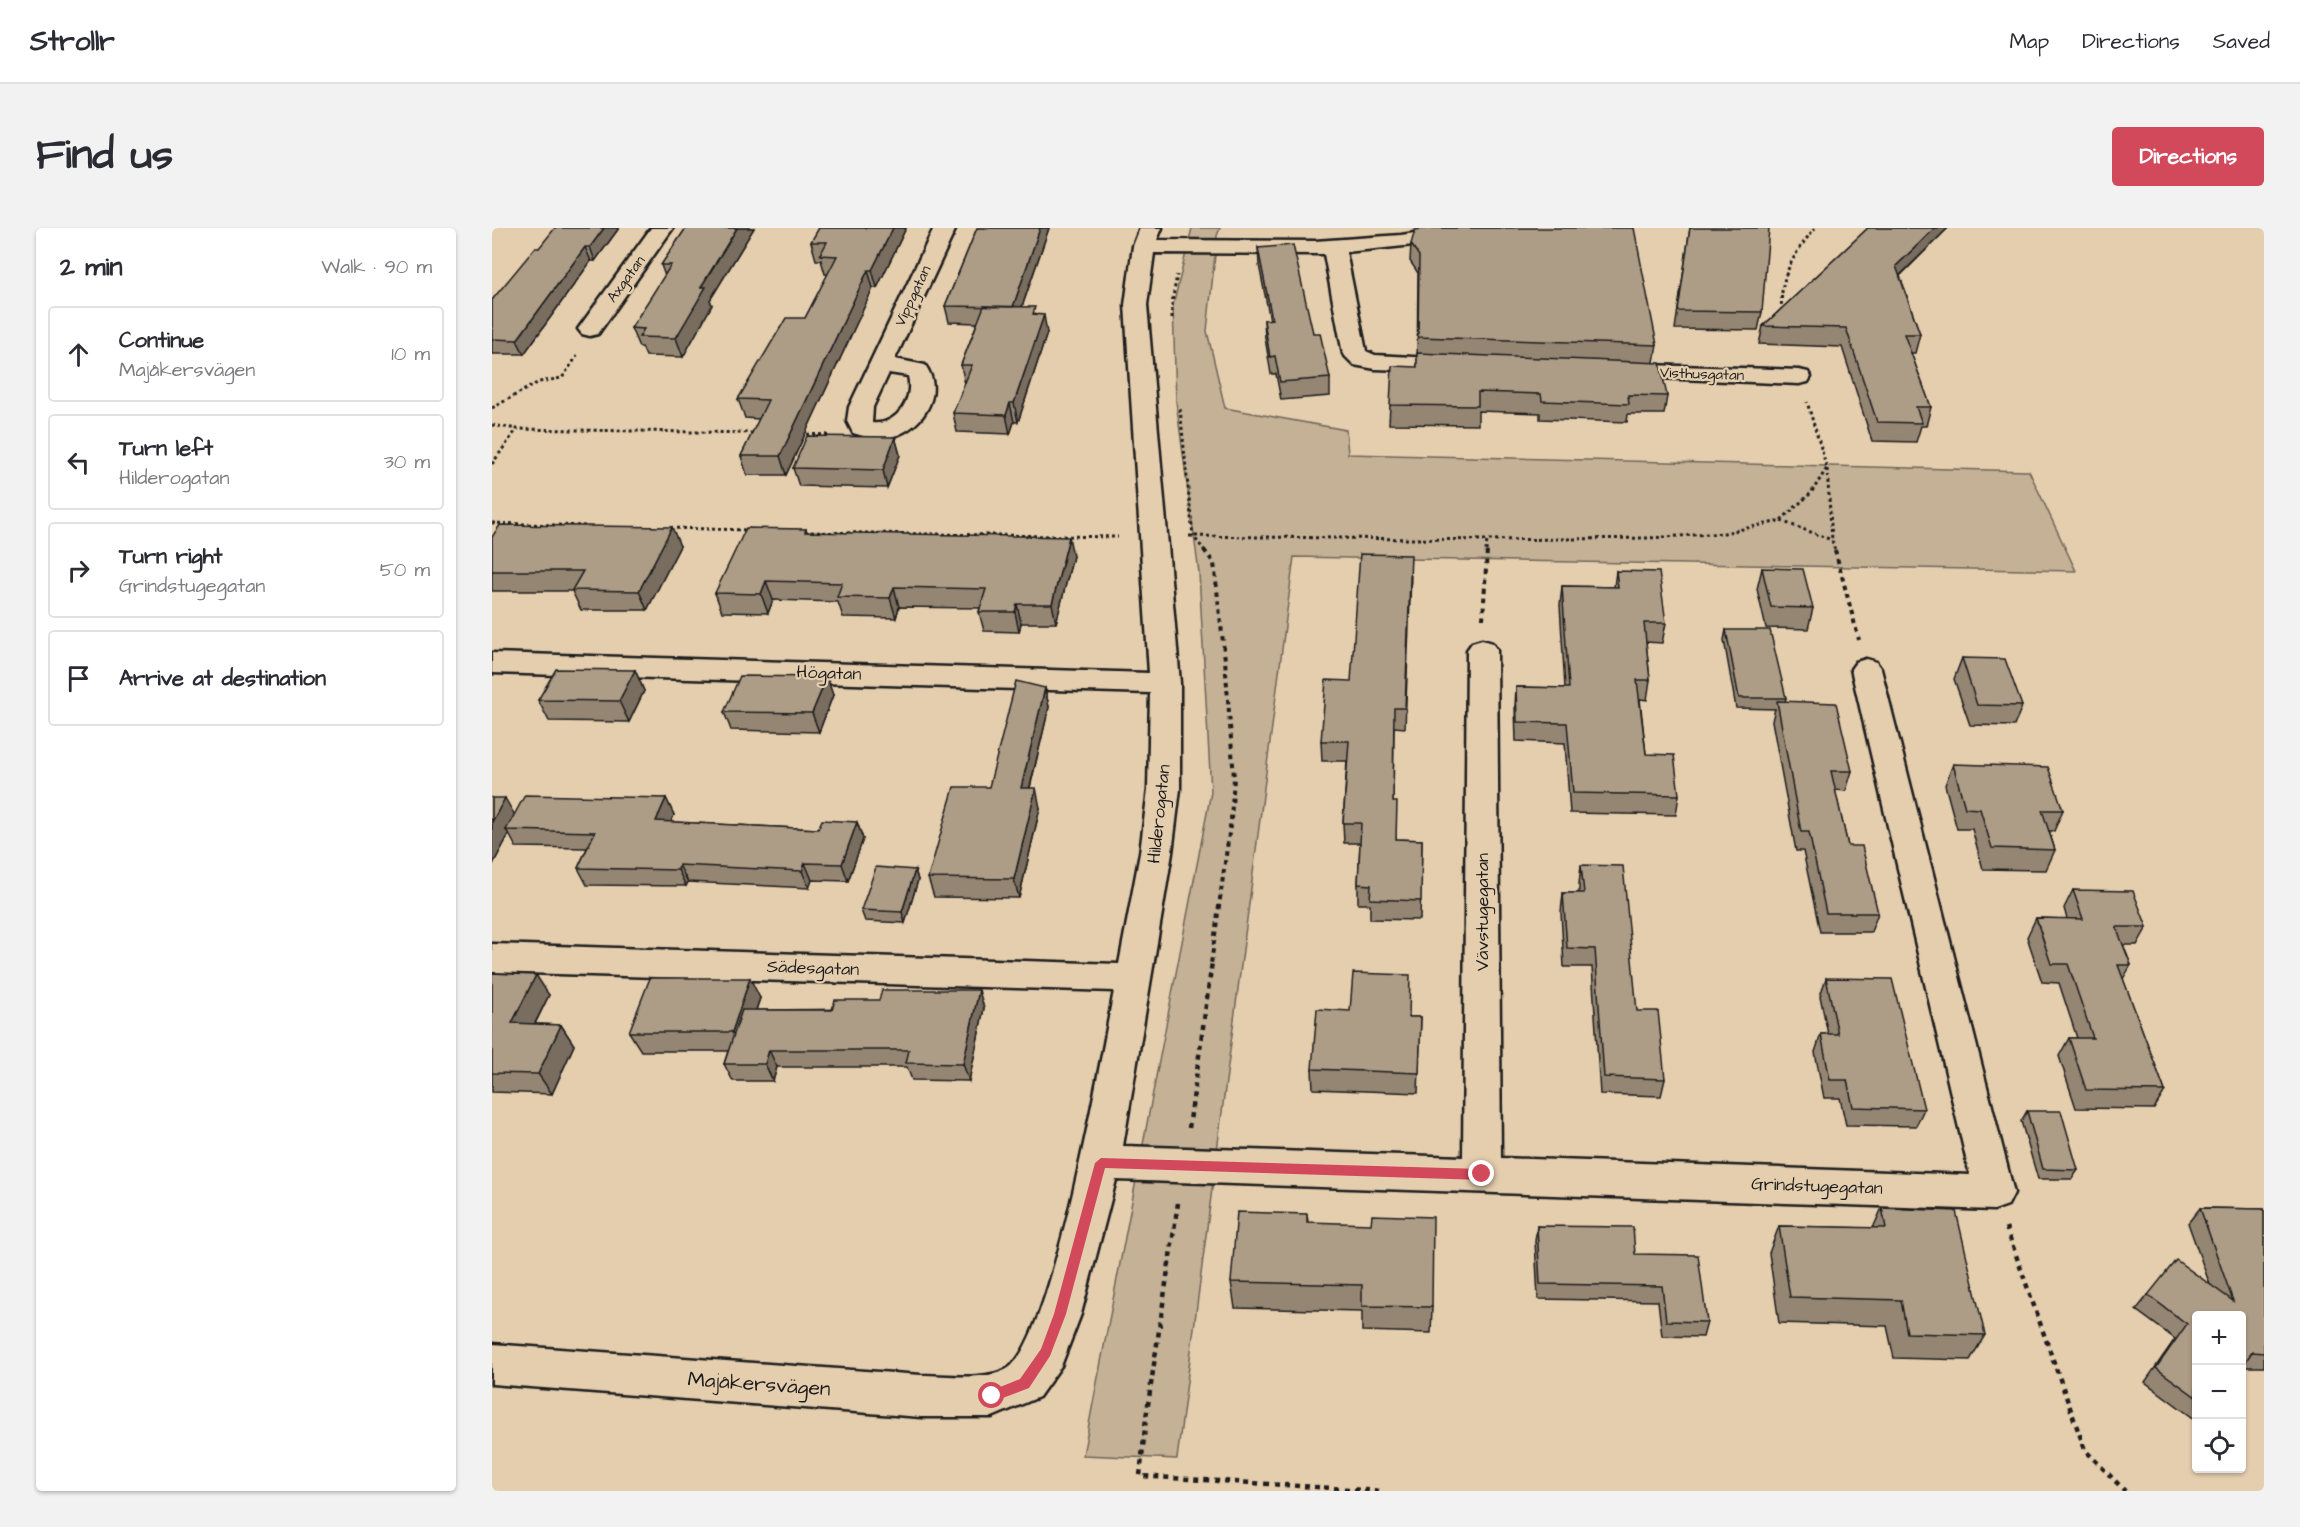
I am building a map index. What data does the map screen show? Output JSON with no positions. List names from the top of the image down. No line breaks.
{"streets":{"street":["Axgatan","Vippgatan","Visthusgatan","Högatan","Hilderogatan","Vävstugegatan","Sädesgatan","Grindstugegatan","Majåkersvägen"]},"crossings":[["Högatan","Hilderogatan"],["Hilderogatan","Sädesgatan"],["Hilderogatan","Grindstugegatan"],["Hilderogatan","Majåkersvägen"],["Vävstugegatan","Grindstugegatan"]],"page":{"header":"Strollr","nav":["Map","Directions","Saved"],"title":"Find us","buttons":"Directions","heading":["2 min","Walk · 90 m"],"list":[["Continue","Majåkersvägen","10 m"],["Turn left","Hilderogatan","30 m"],["Turn right","Grindstugegatan","50 m"],"Arrive at destination"],"map_buttons":["+","−"]}}
